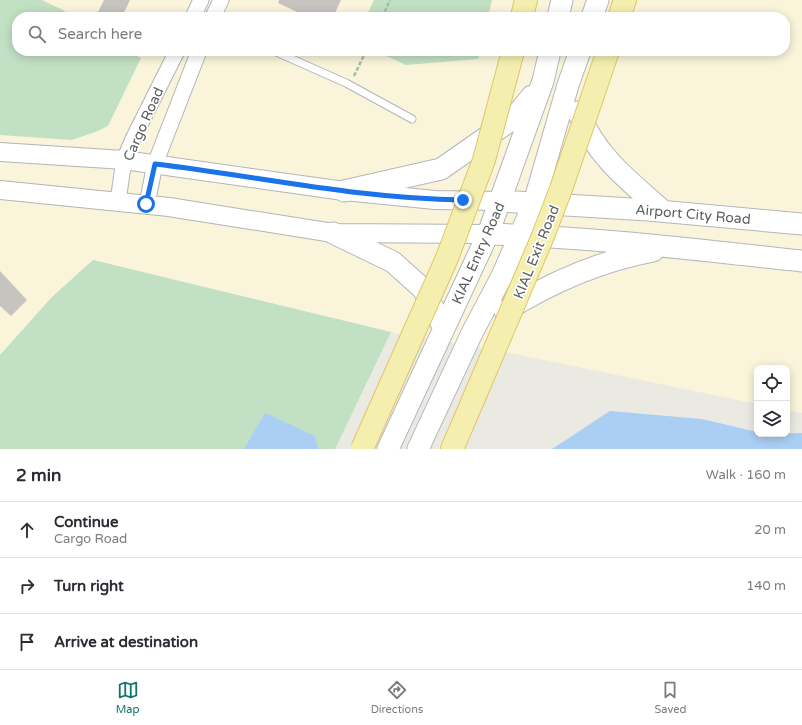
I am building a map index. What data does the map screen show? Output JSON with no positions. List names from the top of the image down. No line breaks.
{"streets":{"main road":["Airport City Road","KIAL Exit Road","KIAL Entry Road"],"street":["Cargo Road"]},"crossings":[["Airport City Road","KIAL Exit Road"],["Airport City Road","KIAL Entry Road"]],"page":{"search":"Search here","heading":["2 min","Walk · 160 m"],"list":[["Continue","Cargo Road","20 m"],["Turn right","140 m"],"Arrive at destination"],"nav":["Map","Directions","Saved"]}}
